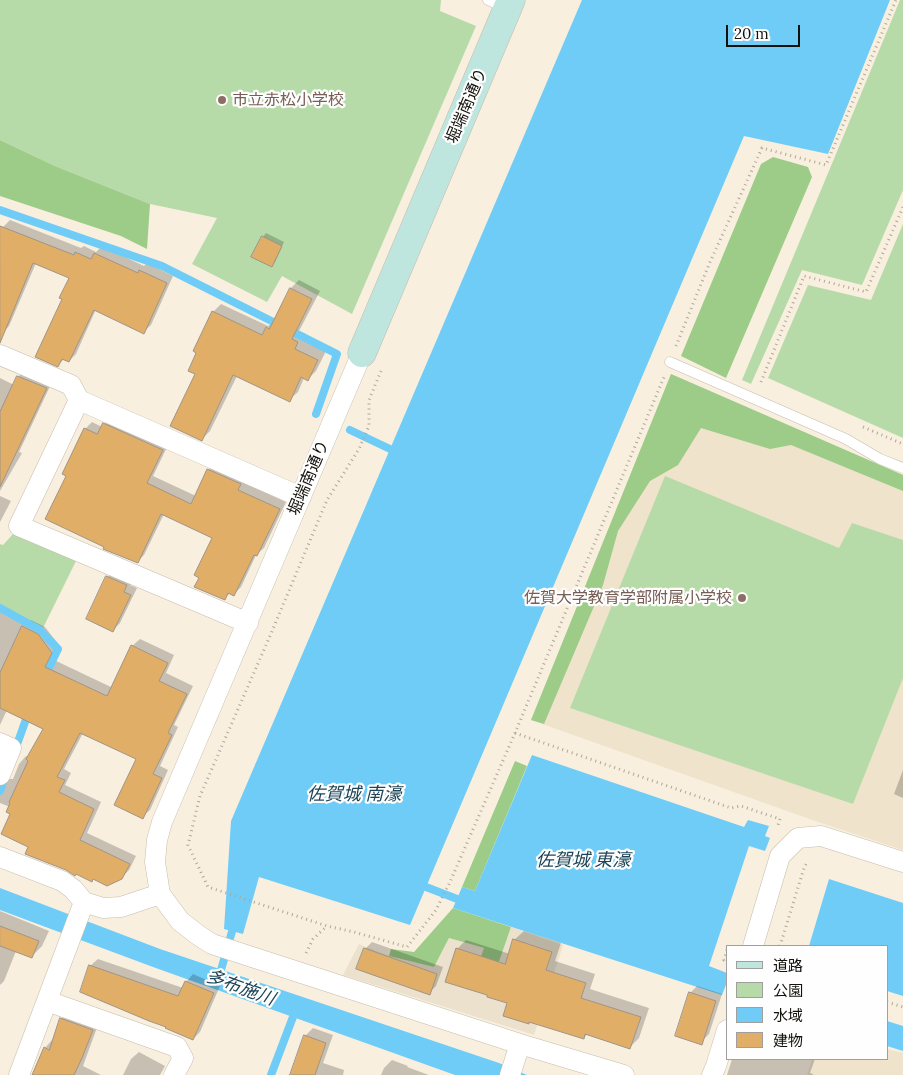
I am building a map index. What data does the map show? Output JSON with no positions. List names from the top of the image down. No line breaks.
{"streets":{"street":["堀端南通り"]},"water":["佐賀城 南濠","佐賀城 東濠","多布施川"],"places":["市立赤松小学校","佐賀大学教育学部附属小学校"],"legend":["道路","公園","水域","建物"],"scale_bar":"20 m"}
